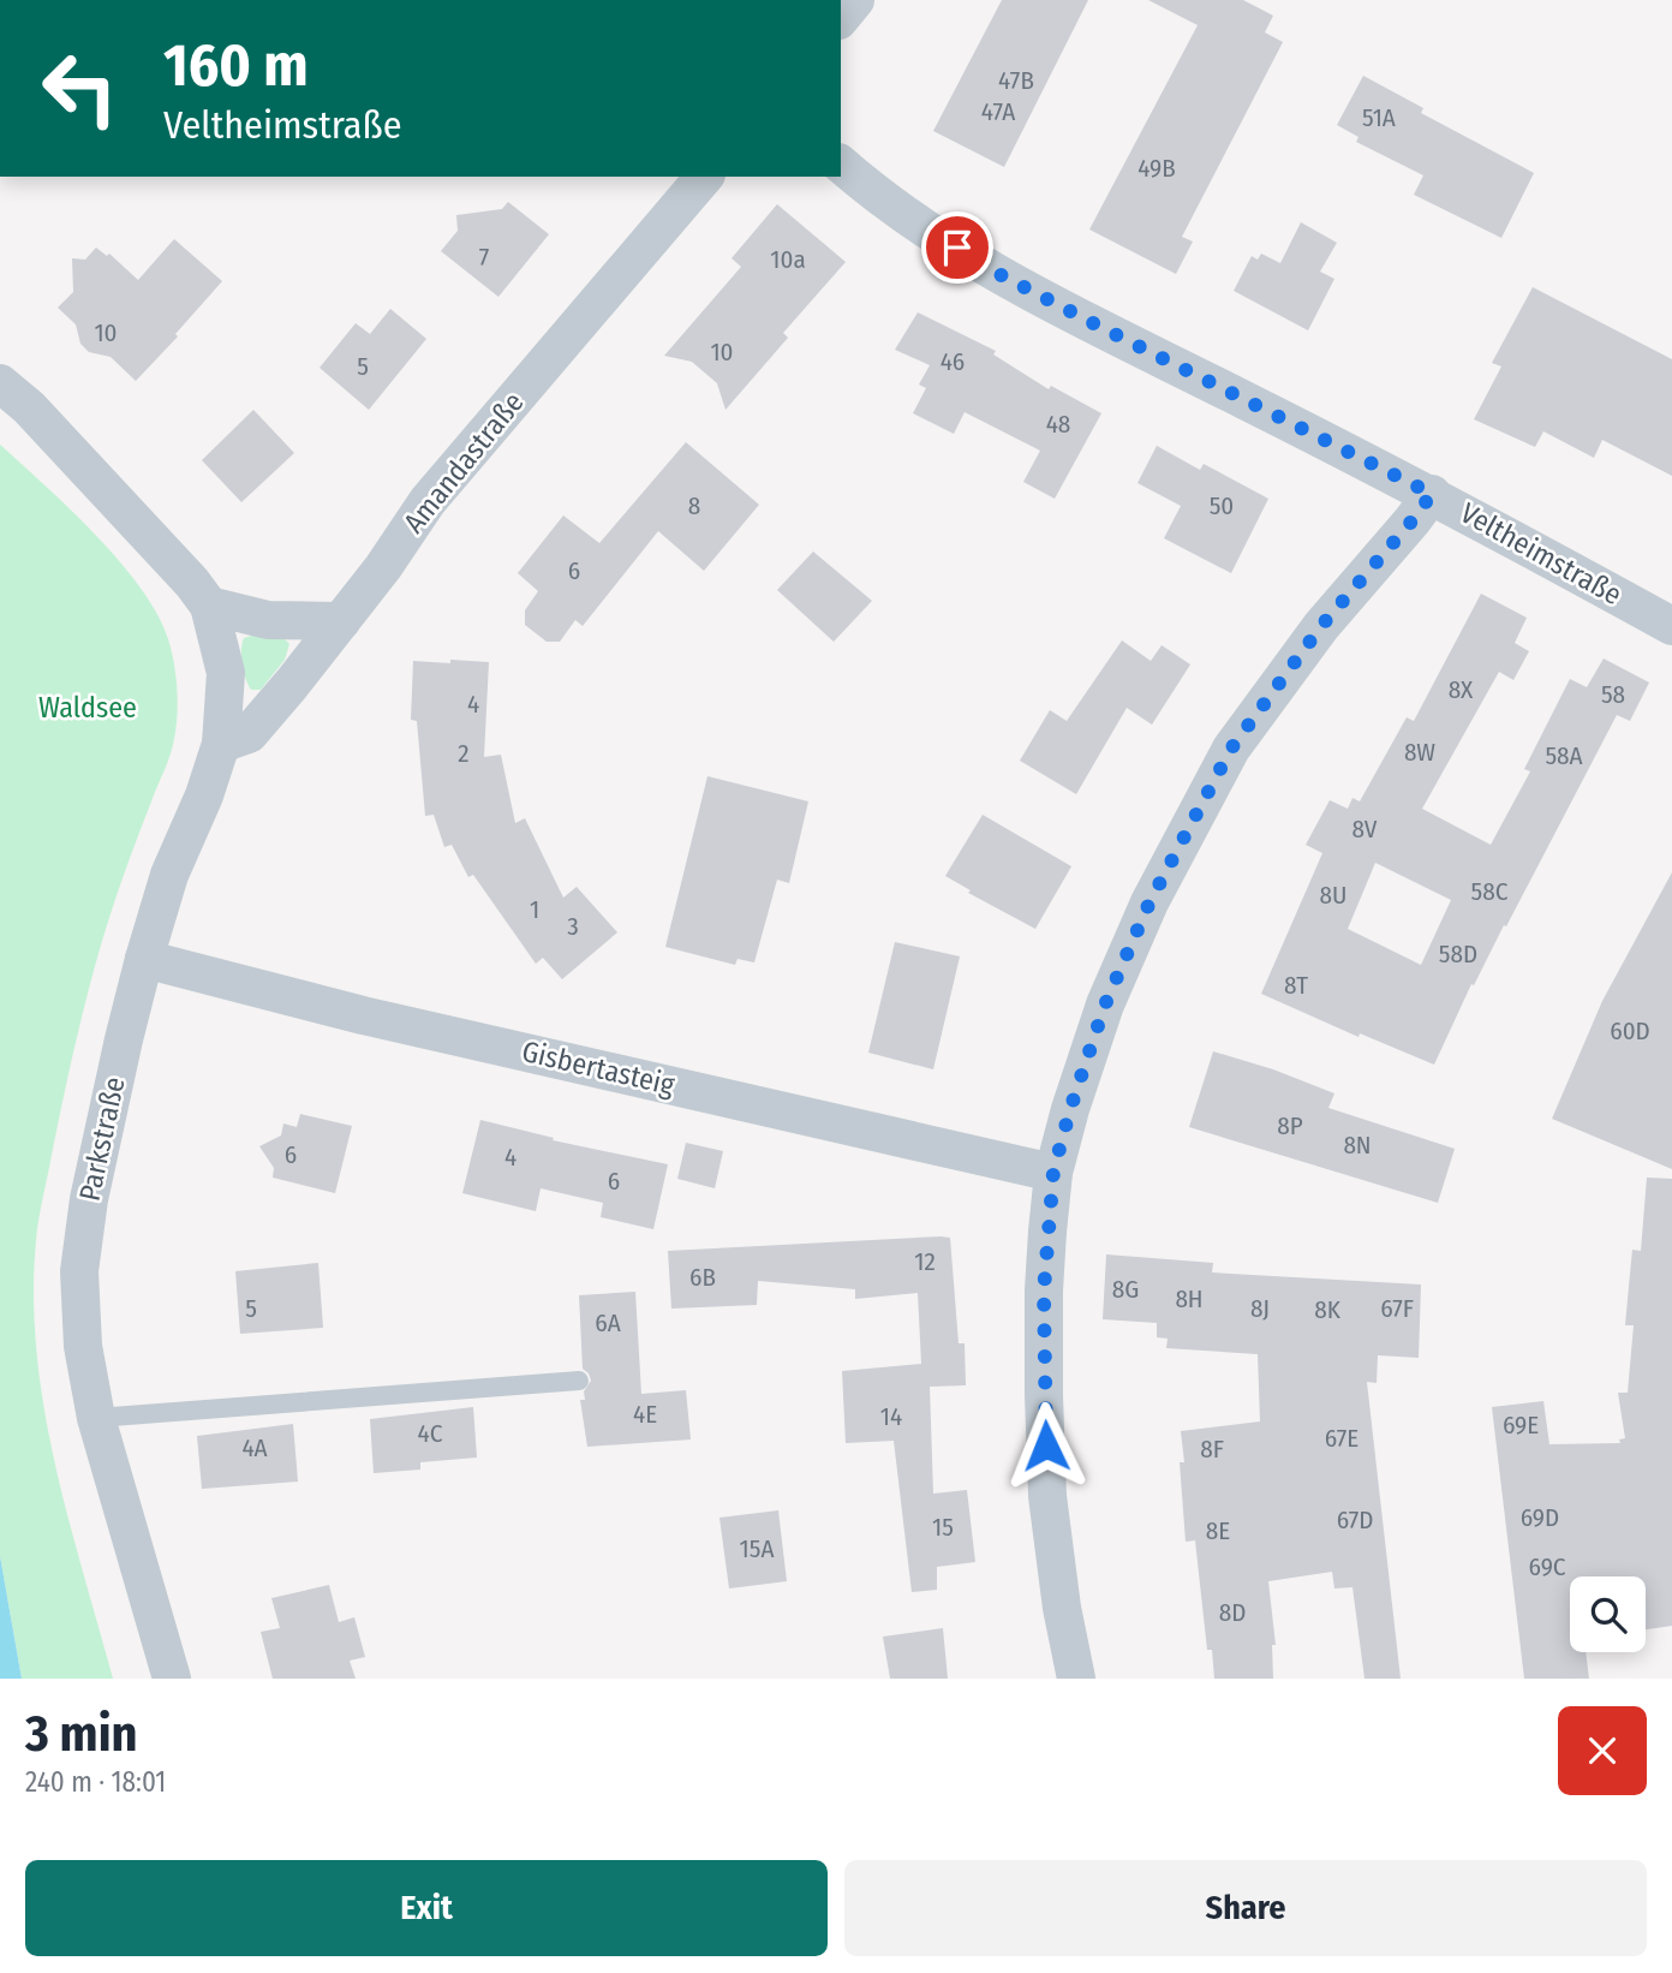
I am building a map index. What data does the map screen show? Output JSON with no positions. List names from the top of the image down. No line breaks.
{"streets":{"street":["Amandastraße","Veltheimstraße","Gisbertasteig","Parkstraße"]},"crossings":[["Amandastraße","Parkstraße"],["Gisbertasteig","Parkstraße"]],"parks":["Waldsee"],"house_numbers":["47B","47A","51A","49B","7","10a","10","10","46","5","48","8","50","6","8X","58","4","8W","2","58A","8V","58C","8U","1","3","58D","8T","60D","8P","8N","6","4","6","12","6B","8G","8H","5","8J","67F","8K","6A","4E","14","69E","4C","67E","4A","8F","69D","67D","15","8E","15A","69C","8D"],"page":{"turn":["160 m","Veltheimstraße"],"heading":["3 min","240 m · 18:01"],"buttons":["Exit","Share"]}}
